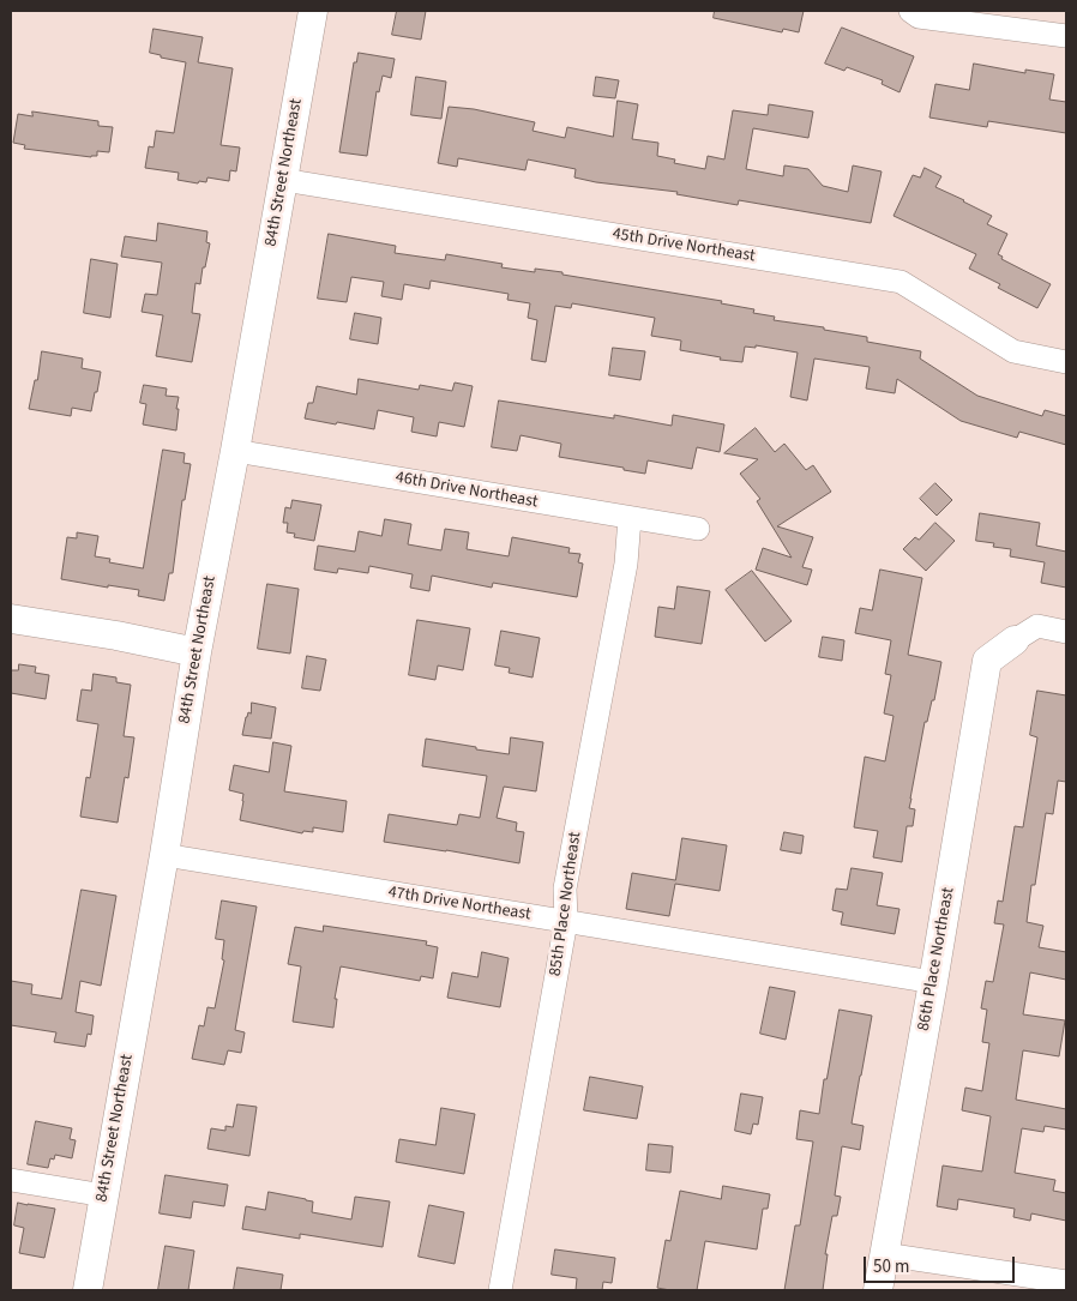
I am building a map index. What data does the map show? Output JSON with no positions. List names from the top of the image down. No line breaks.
{"streets":{"street":["84th Street Northeast","45th Drive Northeast","46th Drive Northeast","47th Drive Northeast","85th Place Northeast","86th Place Northeast"]},"crossings":[["84th Street Northeast","45th Drive Northeast"],["84th Street Northeast","46th Drive Northeast"],["84th Street Northeast","47th Drive Northeast"],["46th Drive Northeast","85th Place Northeast"],["47th Drive Northeast","85th Place Northeast"],["47th Drive Northeast","86th Place Northeast"]],"scale_bar":"50 m"}
